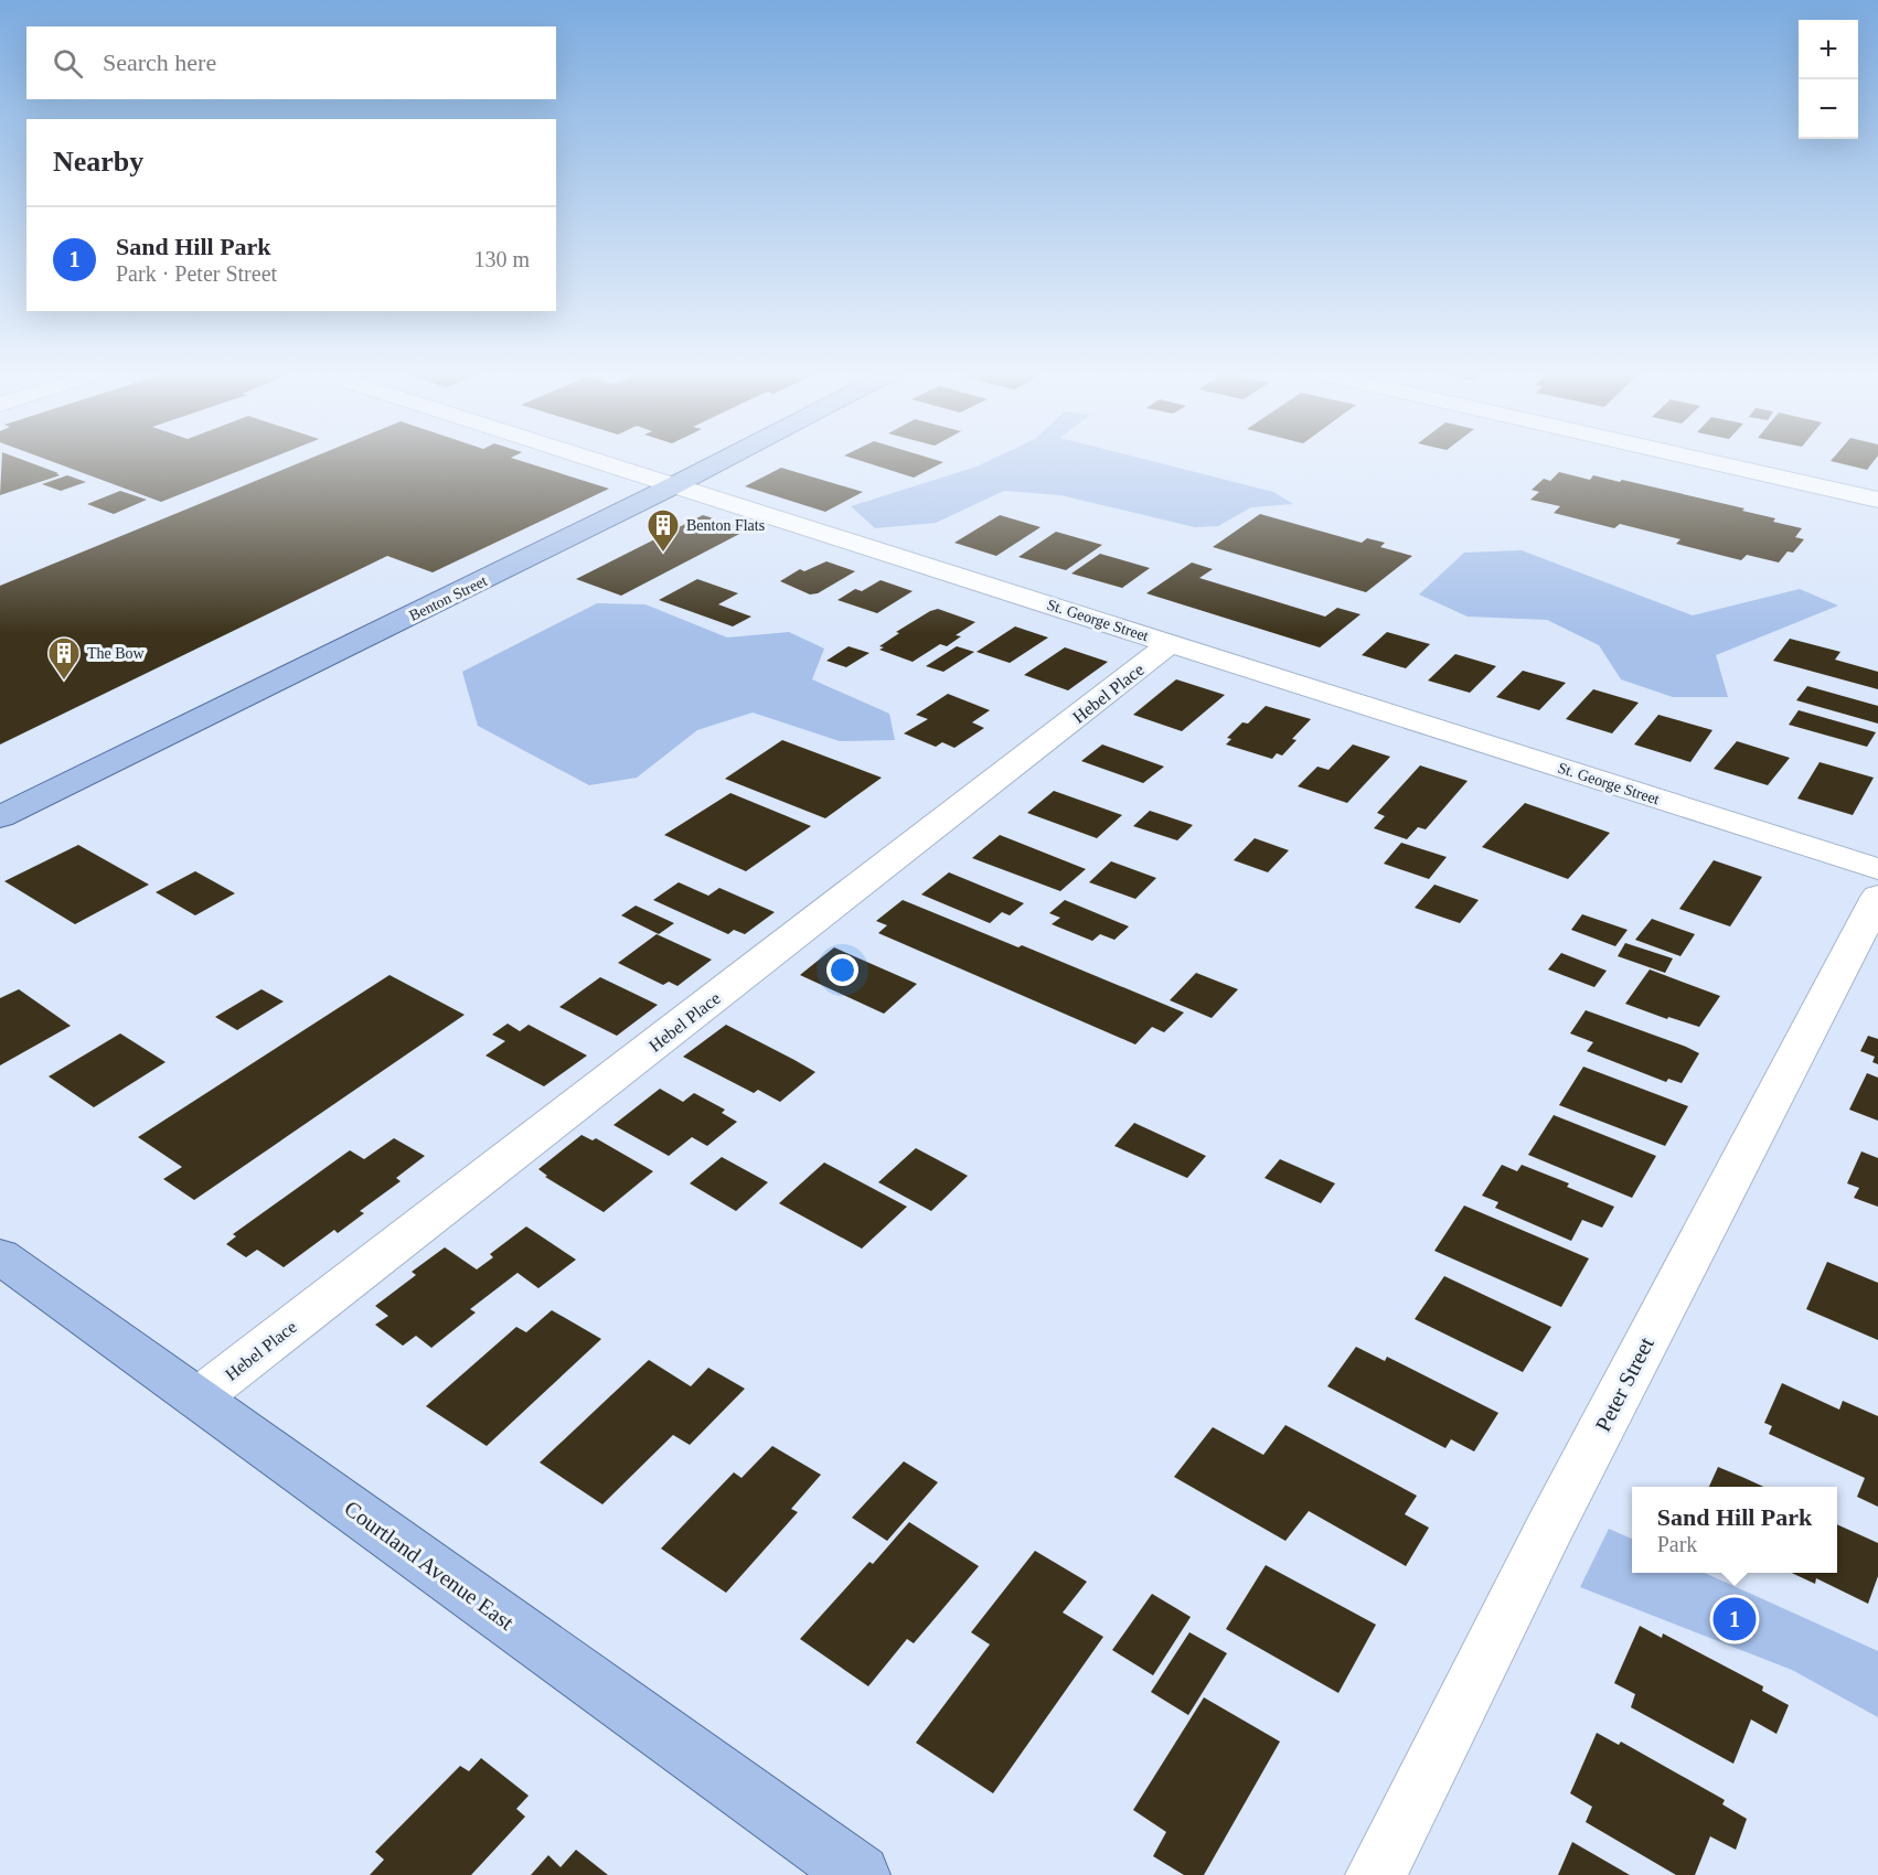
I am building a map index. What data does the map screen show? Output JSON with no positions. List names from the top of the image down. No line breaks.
{"streets":{"main road":["Benton Street","Courtland Avenue East"],"street":["St. George Street","Hebel Place","Peter Street"]},"crossings":[["Benton Street","St. George Street"],["St. George Street","Hebel Place"],["Hebel Place","Courtland Avenue East"]],"places":{"building":["Benton Flats","The Bow"]},"page":{"map_buttons":["+","−"],"search":"Search here","heading":"Nearby","list":[{"mark":"1","name":"Sand Hill Park","note":"Park · Peter Street","value":"130 m"}],"popup":["Sand Hill Park","Park"],"pins":"1"}}
